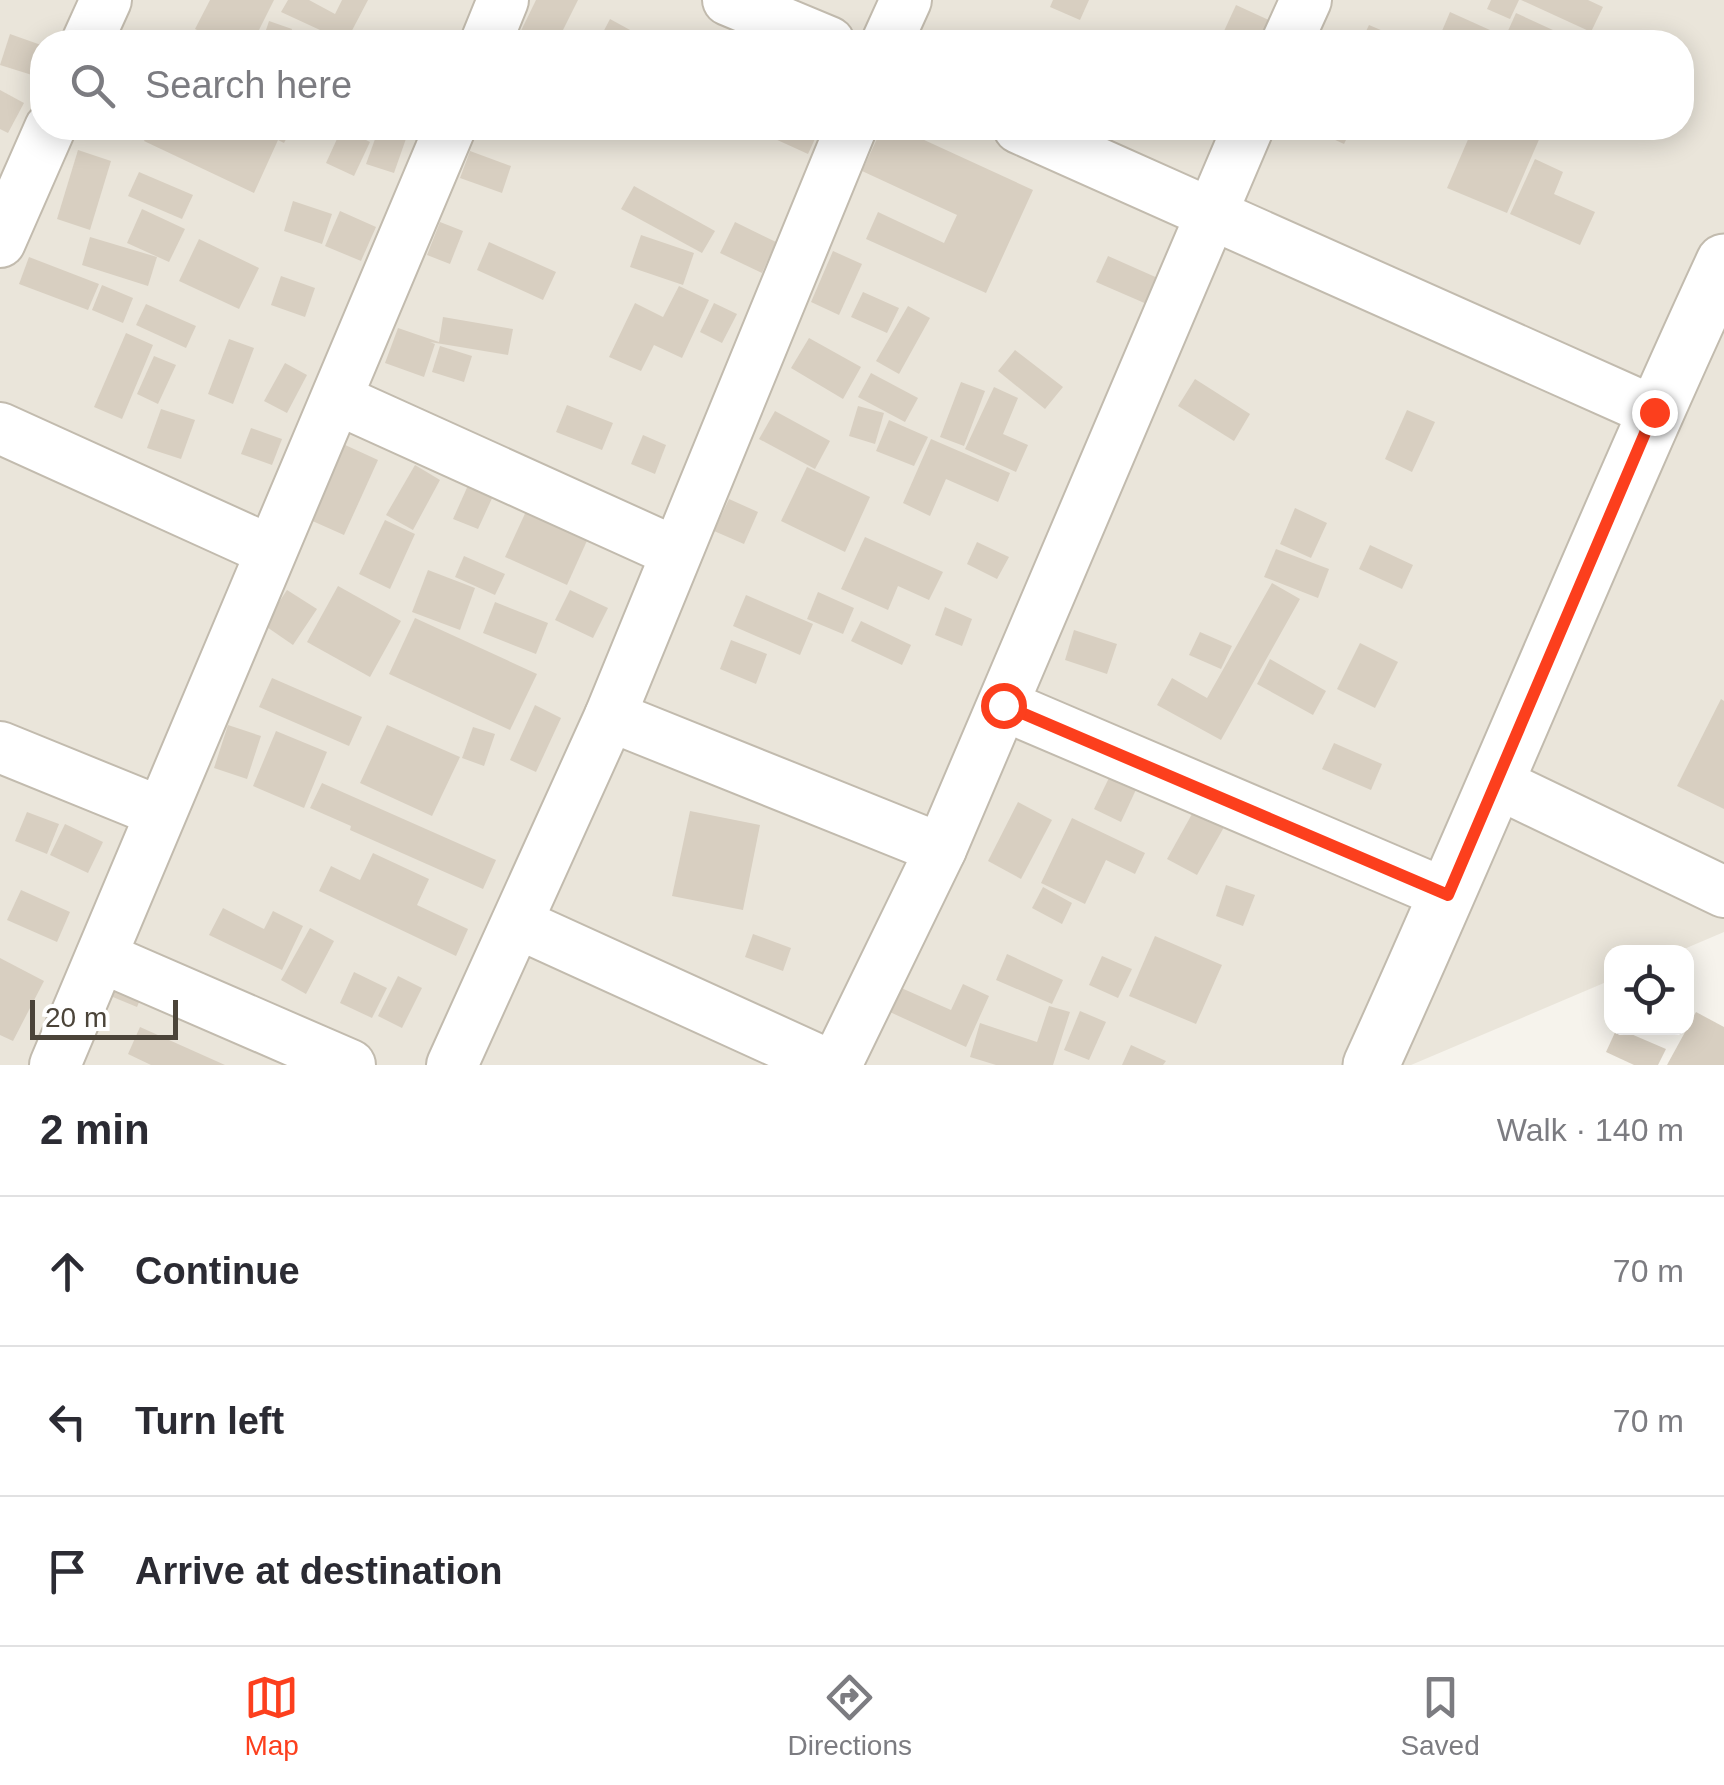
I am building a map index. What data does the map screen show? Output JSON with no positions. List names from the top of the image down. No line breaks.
{"scale_bar":"20 m","page":{"search":"Search here","scale":"20 m","heading":["2 min","Walk · 140 m"],"list":[["Continue","70 m"],["Turn left","70 m"],"Arrive at destination"],"nav":["Map","Directions","Saved"]}}
